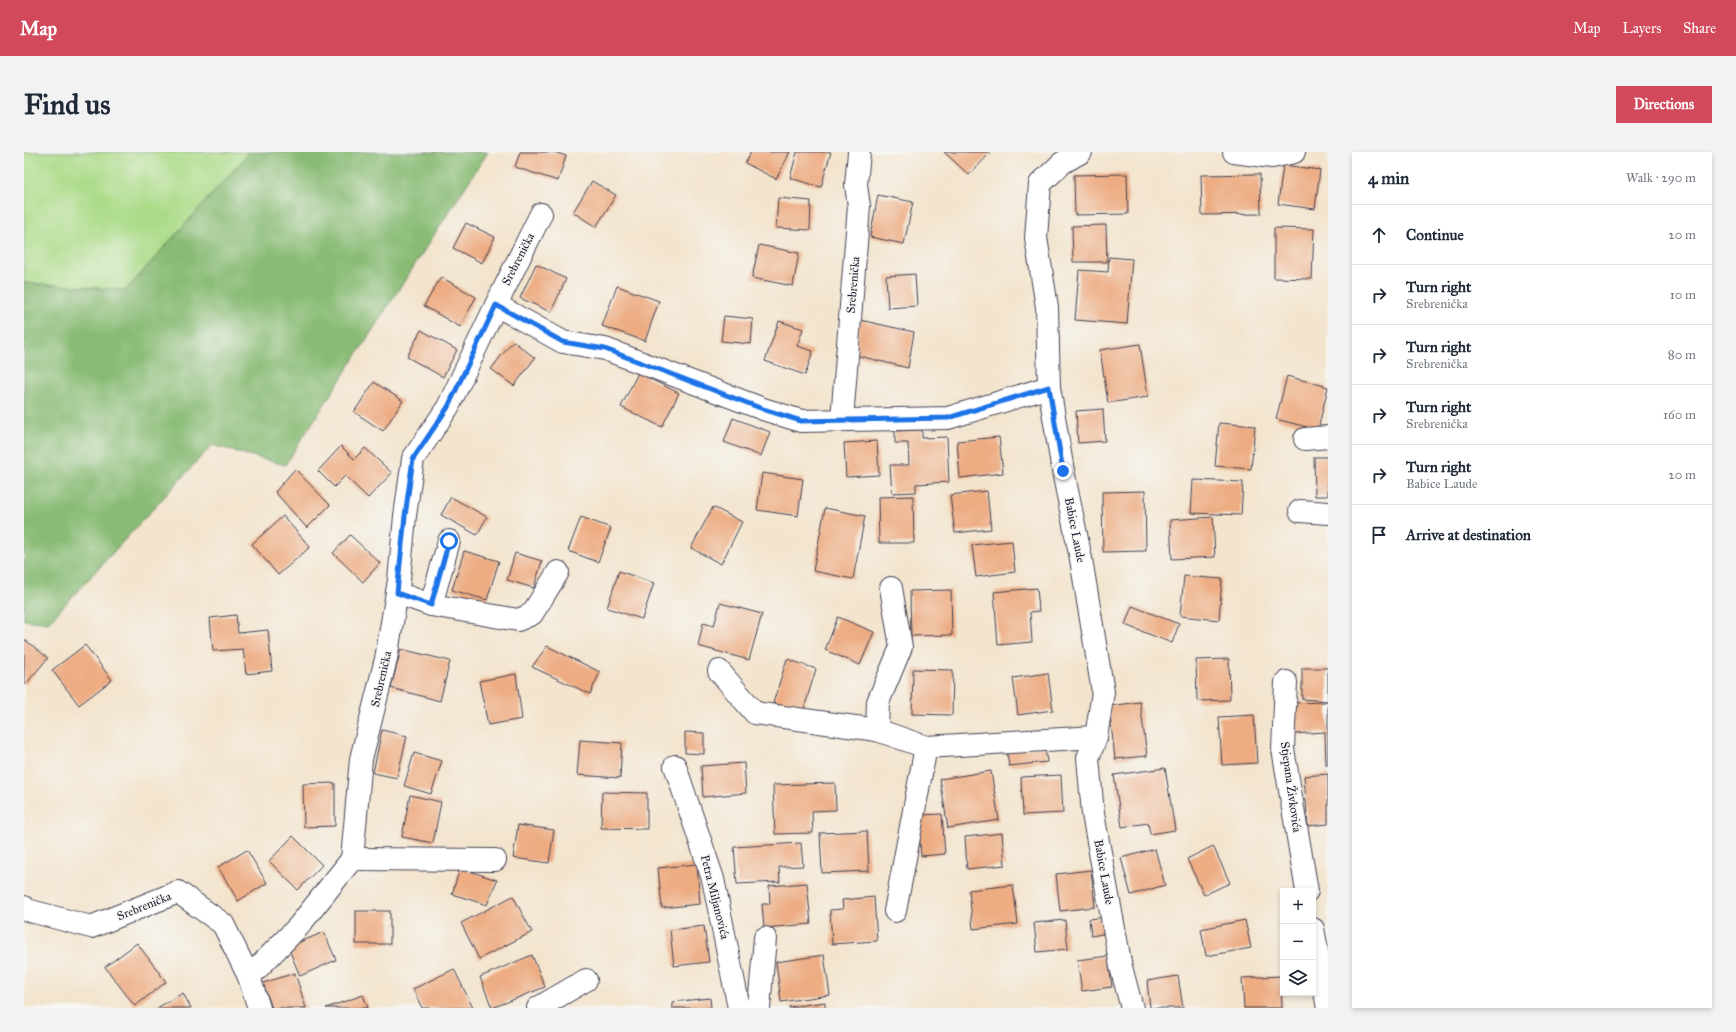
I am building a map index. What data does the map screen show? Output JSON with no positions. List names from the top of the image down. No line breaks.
{"streets":{"street":["Srebrenička","Babice Laude","Stjepana Živkovića","Petra Miljanovića"]},"page":{"header":"Map","nav":["Map","Layers","Share"],"buttons":"Directions","title":"Find us","heading":["4 min","Walk · 290 m"],"list":[["Continue","20 m"],["Turn right","Srebrenička","10 m"],["Turn right","Srebrenička","80 m"],["Turn right","Srebrenička","160 m"],["Turn right","Babice Laude","20 m"],"Arrive at destination"],"map_buttons":["+","−"]}}
